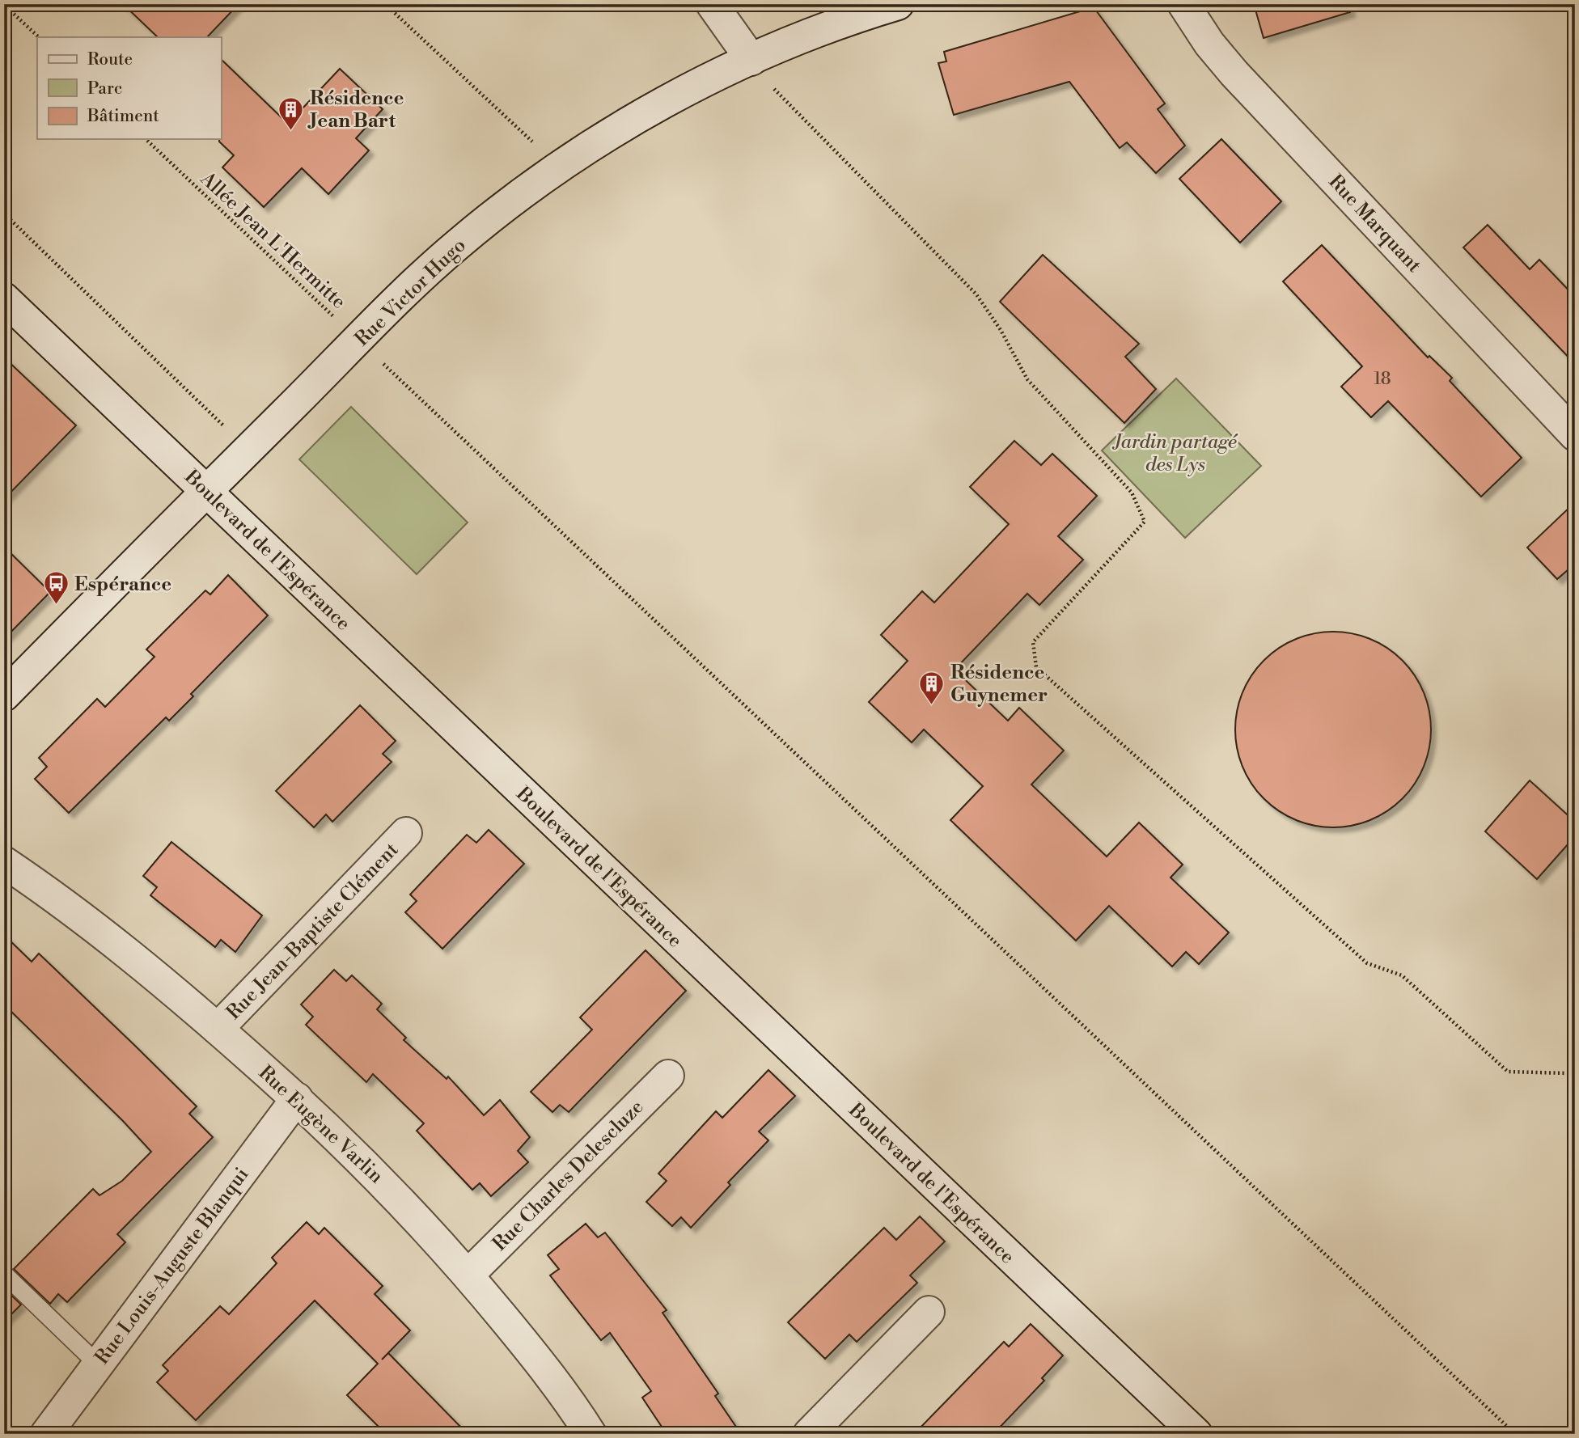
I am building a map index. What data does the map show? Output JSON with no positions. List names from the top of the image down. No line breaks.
{"streets":{"street":["Rue Marquant","Rue Victor Hugo","Boulevard de l'Espérance","Rue Jean-Baptiste Clément","Rue Eugène Varlin","Rue Charles Delescluze","Rue Louis-Auguste Blanqui"],"path":["Allée Jean L'Hermitte"]},"crossings":[["Allée Jean L'Hermitte","Rue Victor Hugo"],["Rue Victor Hugo","Boulevard de l'Espérance"],["Rue Jean-Baptiste Clément","Rue Eugène Varlin"],["Rue Eugène Varlin","Rue Charles Delescluze"],["Rue Eugène Varlin","Rue Louis-Auguste Blanqui"]],"parks":["Jardin partagé des Lys"],"places":{"building":["Résidence Jean Bart","Résidence Guynemer"],"bus stop":["Espérance"]},"house_numbers":["18"],"legend":["Route","Parc","Bâtiment"]}
